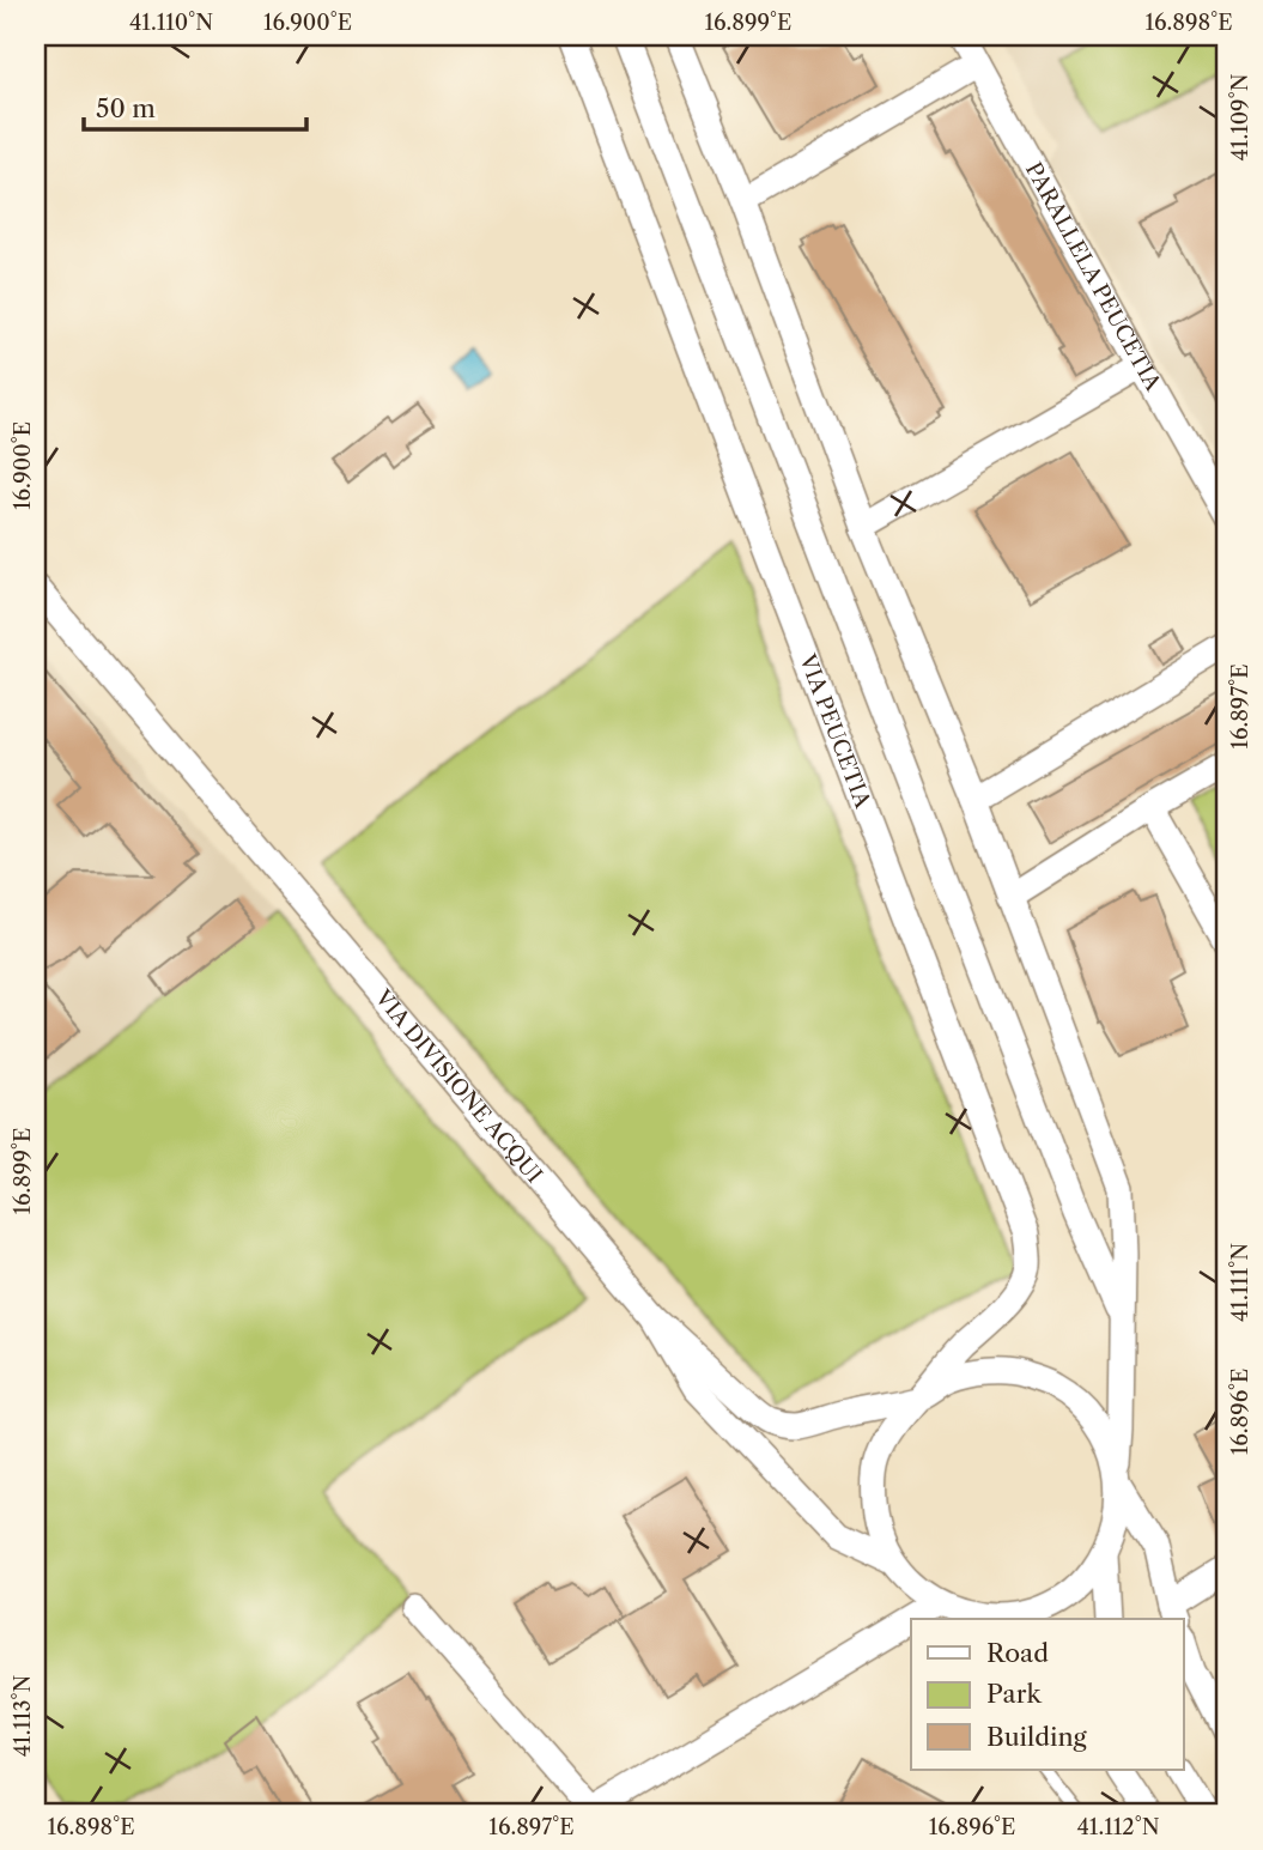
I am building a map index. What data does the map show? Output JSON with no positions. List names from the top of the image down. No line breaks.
{"streets":{"street":["PARALLELA PEUCETIA","VIA PEUCETIA","VIA DIVISIONE ACQUI"]},"crossings":[["VIA PEUCETIA","VIA DIVISIONE ACQUI"]],"legend":["Road","Park","Building"],"scale_bar":"50 m","coordinates":["41.110°N","16.900°E","16.899°E","16.898°E","41.109°N","16.897°E","41.111°N","16.896°E","41.113°N","41.112°N"]}
